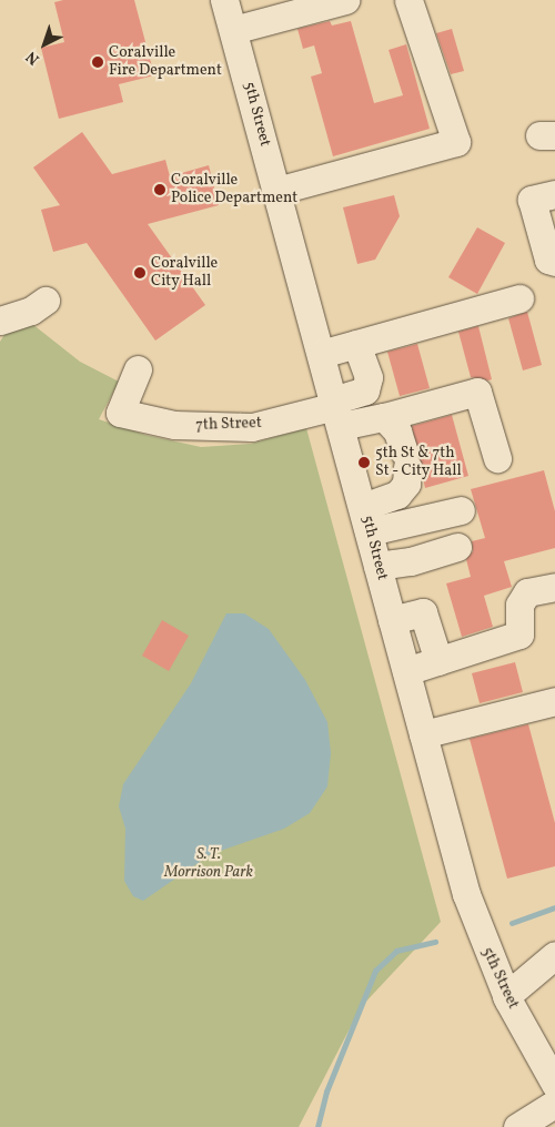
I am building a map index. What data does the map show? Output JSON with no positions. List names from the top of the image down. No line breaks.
{"streets":{"street":["5th Street","7th Street"]},"crossings":[["5th Street","7th Street"]],"parks":["S. T. Morrison Park"],"places":["Coralville Fire Department","Coralville Police Department","Coralville City Hall","5th St & 7th St - City Hall"],"north":"bottom left"}
